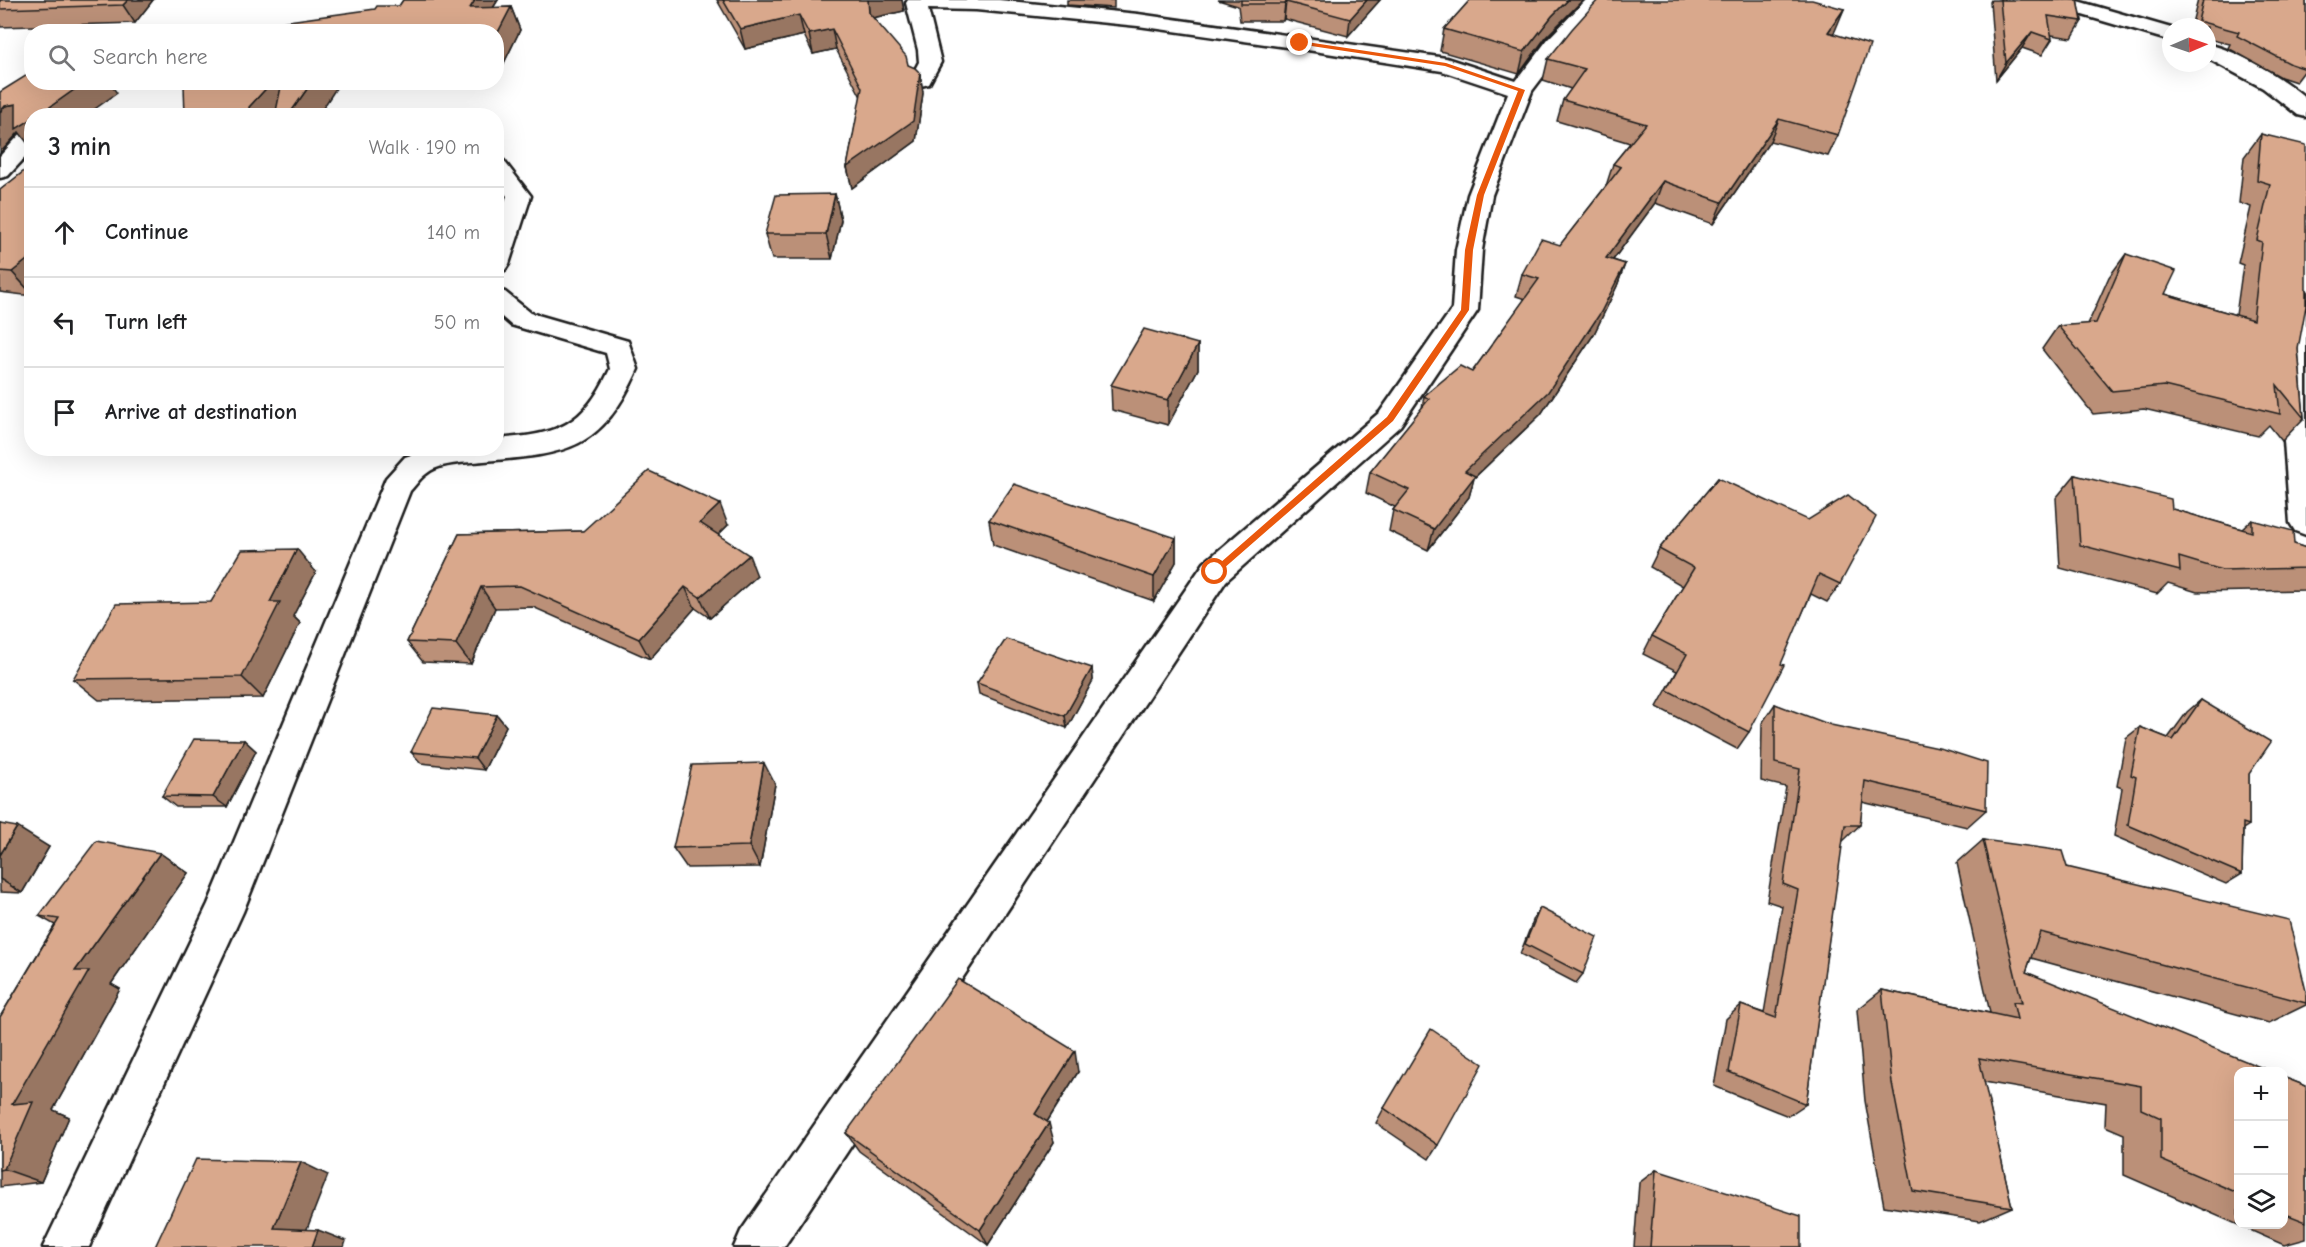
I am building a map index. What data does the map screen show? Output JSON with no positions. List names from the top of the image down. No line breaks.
{"north":"right","page":{"search":"Search here","heading":["3 min","Walk · 190 m"],"list":[["Continue","140 m"],["Turn left","50 m"],"Arrive at destination"],"map_buttons":["+","−"]}}
